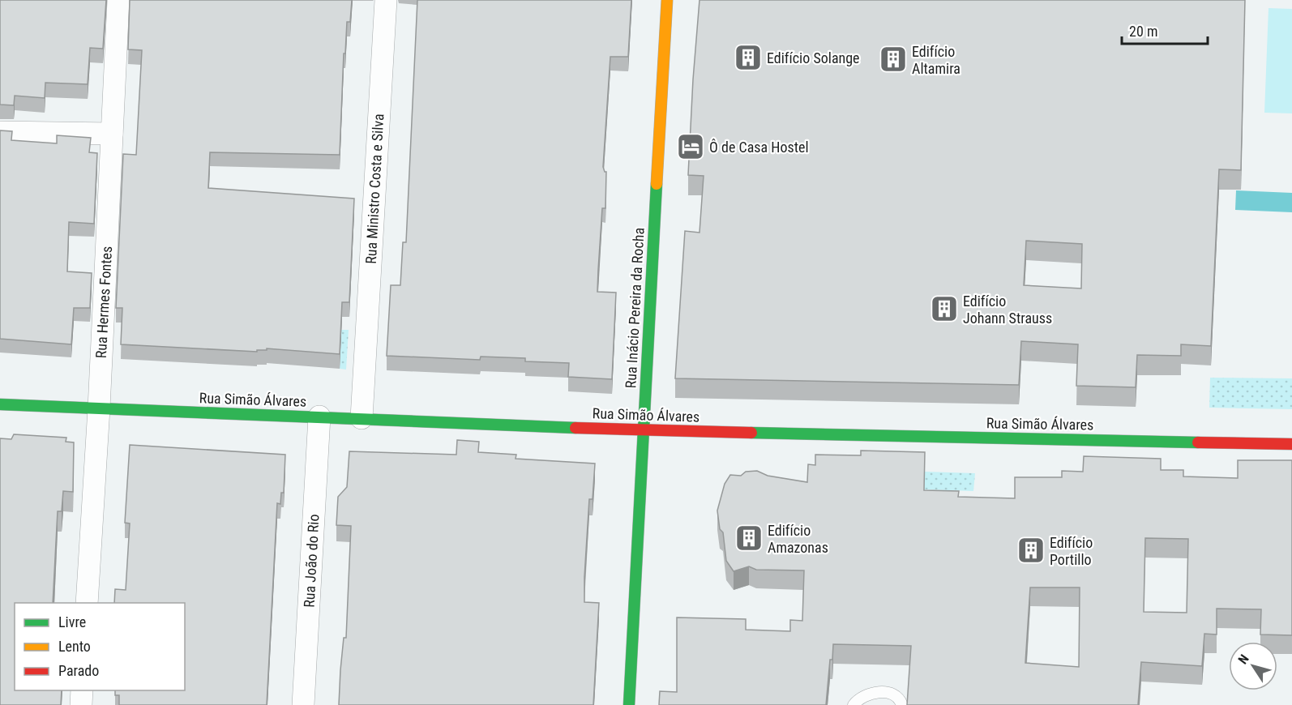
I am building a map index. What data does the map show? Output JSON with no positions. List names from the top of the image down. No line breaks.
{"streets":{"street":["Rua Ministro Costa e Silva","Rua Hermes Fontes","Rua Inácio Pereira da Rocha","Rua Simão Álvares","Rua João do Rio"]},"crossings":[["Rua Ministro Costa e Silva","Rua Simão Álvares"],["Rua Hermes Fontes","Rua Simão Álvares"],["Rua Inácio Pereira da Rocha","Rua Simão Álvares"],["Rua Simão Álvares","Rua João do Rio"]],"places":{"building":["Edifício Solange","Edifício Altamira","Edifício Johann Strauss","Edifício Amazonas","Edifício Portillo"],"hotel":["Ô de Casa Hostel"]},"legend":["Livre","Lento","Parado"],"scale_bar":"20 m","north":"top left"}
